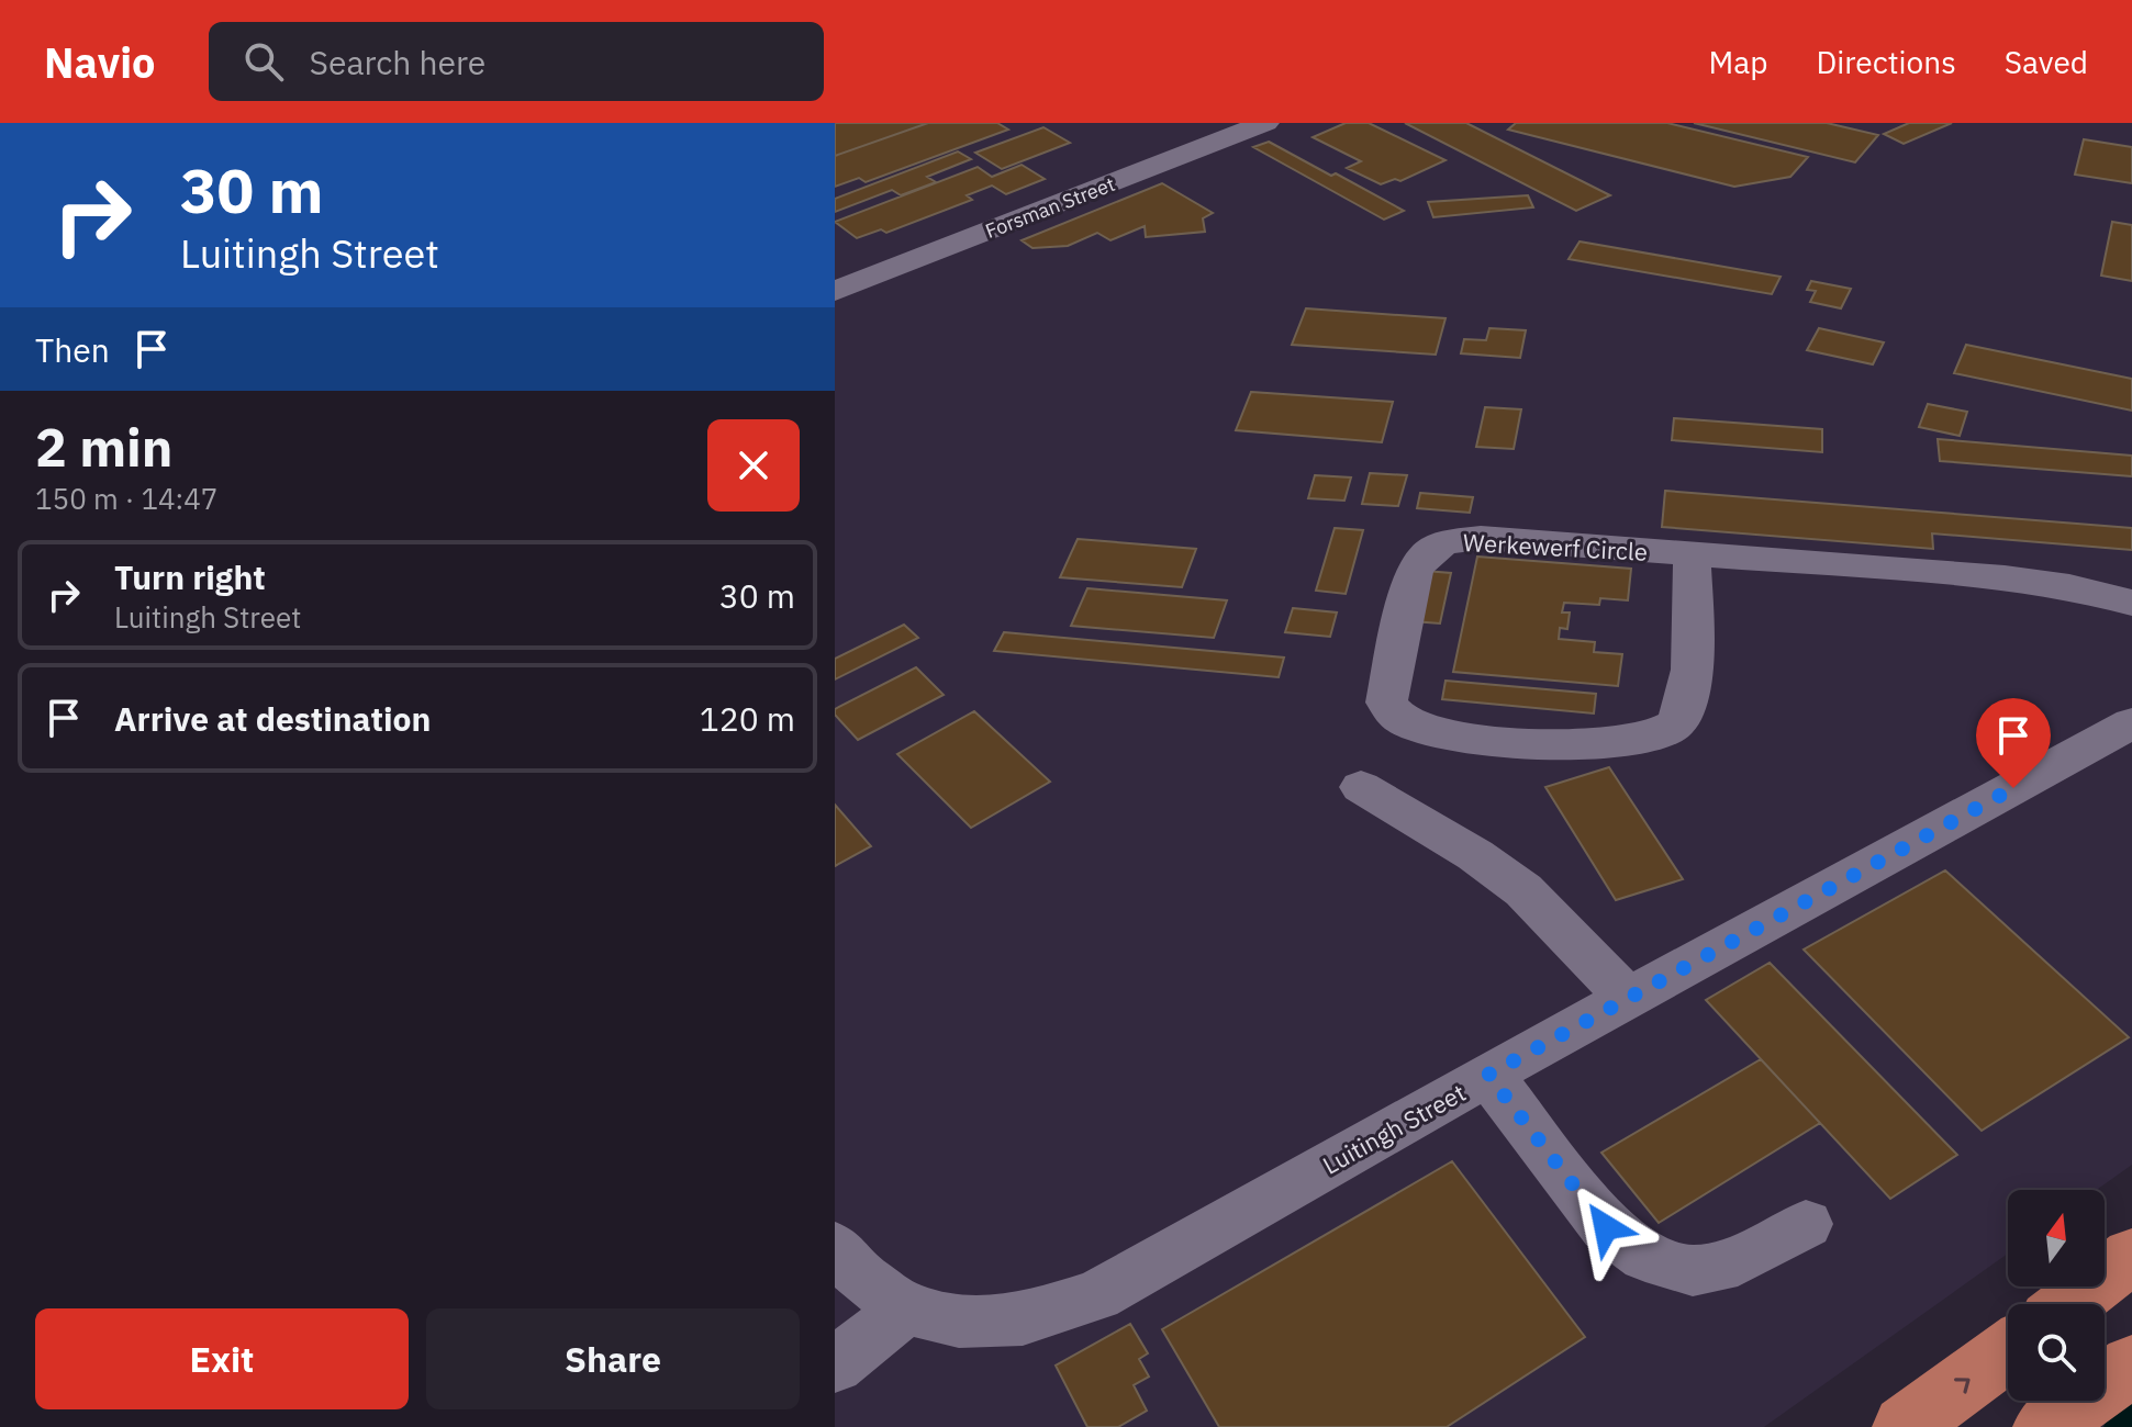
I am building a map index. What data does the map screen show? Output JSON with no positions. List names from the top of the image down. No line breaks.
{"streets":{"street":["Forsman Street","Werkewerf Circle","Luitingh Street"]},"north":"top","page":{"header":"Navio","search":"Search here","nav":["Map","Directions","Saved"],"turn":["30 m","Luitingh Street"],"then":"Then","heading":["2 min","150 m · 14:47"],"list":[{"name":"Turn right","note":"Luitingh Street","value":"30 m"},{"name":"Arrive at destination","value":"120 m"}],"buttons":["Exit","Share"]}}
